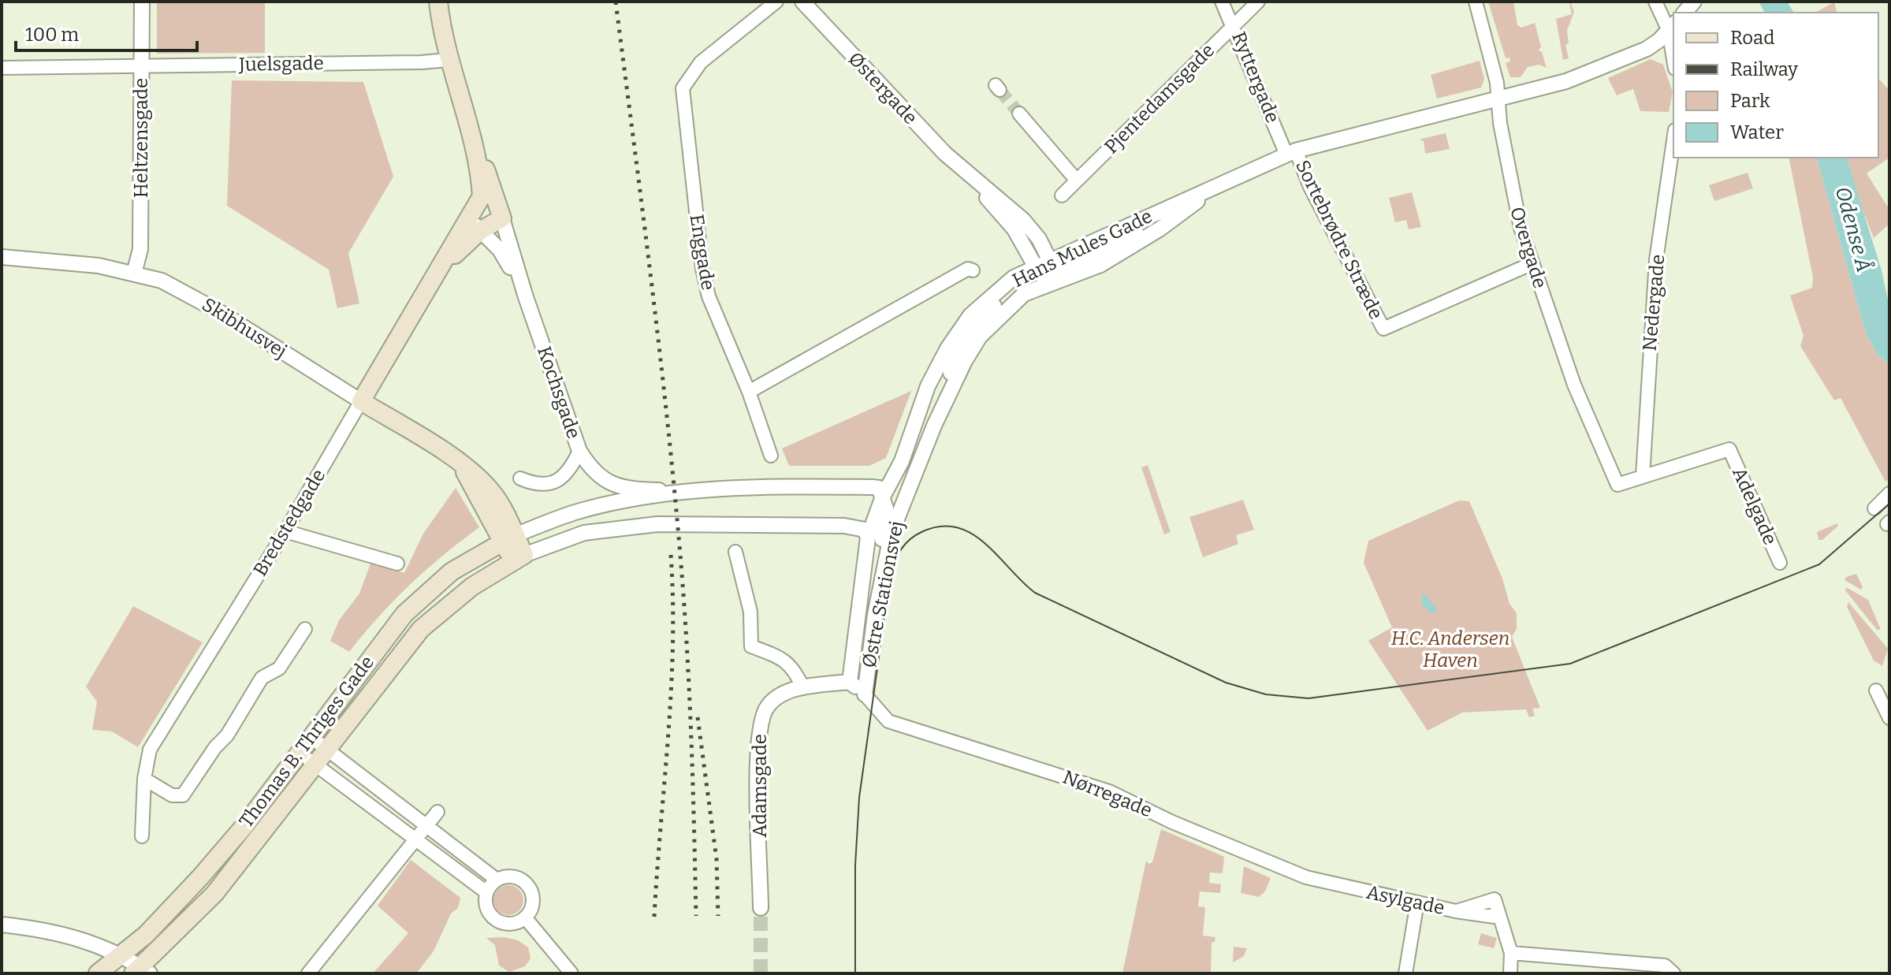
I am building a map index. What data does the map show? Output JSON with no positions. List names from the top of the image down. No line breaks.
{"streets":{"main road":["Skibhusvej","Kochsgade","Bredstedgade","Thomas B. Thriges Gade"],"street":["Juelsgade","Ryttergade","Østergade","Pjentedamsgade","Heltzensgade","Sortebrødre Stræde","Overgade","Hans Mules Gade","Enggade","Nedergade","Adelgade","Østre Stationsvej","Adamsgade","Nørregade","Asylgade"]},"crossings":[["Juelsgade","Heltzensgade"],["Juelsgade","Kochsgade"],["Ryttergade","Pjentedamsgade"],["Ryttergade","Sortebrødre Stræde"],["Ryttergade","Hans Mules Gade"],["Østergade","Hans Mules Gade"],["Heltzensgade","Skibhusvej"],["Sortebrødre Stræde","Overgade"],["Sortebrødre Stræde","Hans Mules Gade"],["Overgade","Hans Mules Gade"],["Overgade","Nedergade"],["Overgade","Adelgade"],["Hans Mules Gade","Østre Stationsvej"],["Hans Mules Gade","Thomas B. Thriges Gade"],["Nedergade","Adelgade"],["Skibhusvej","Bredstedgade"],["Skibhusvej","Thomas B. Thriges Gade"],["Kochsgade","Bredstedgade"],["Østre Stationsvej","Thomas B. Thriges Gade"],["Østre Stationsvej","Adamsgade"],["Østre Stationsvej","Nørregade"],["Nørregade","Asylgade"]],"water":["Odense Å"],"parks":["H.C. Andersen Haven"],"legend":["Road","Railway","Park","Water"],"scale_bar":"100 m"}
